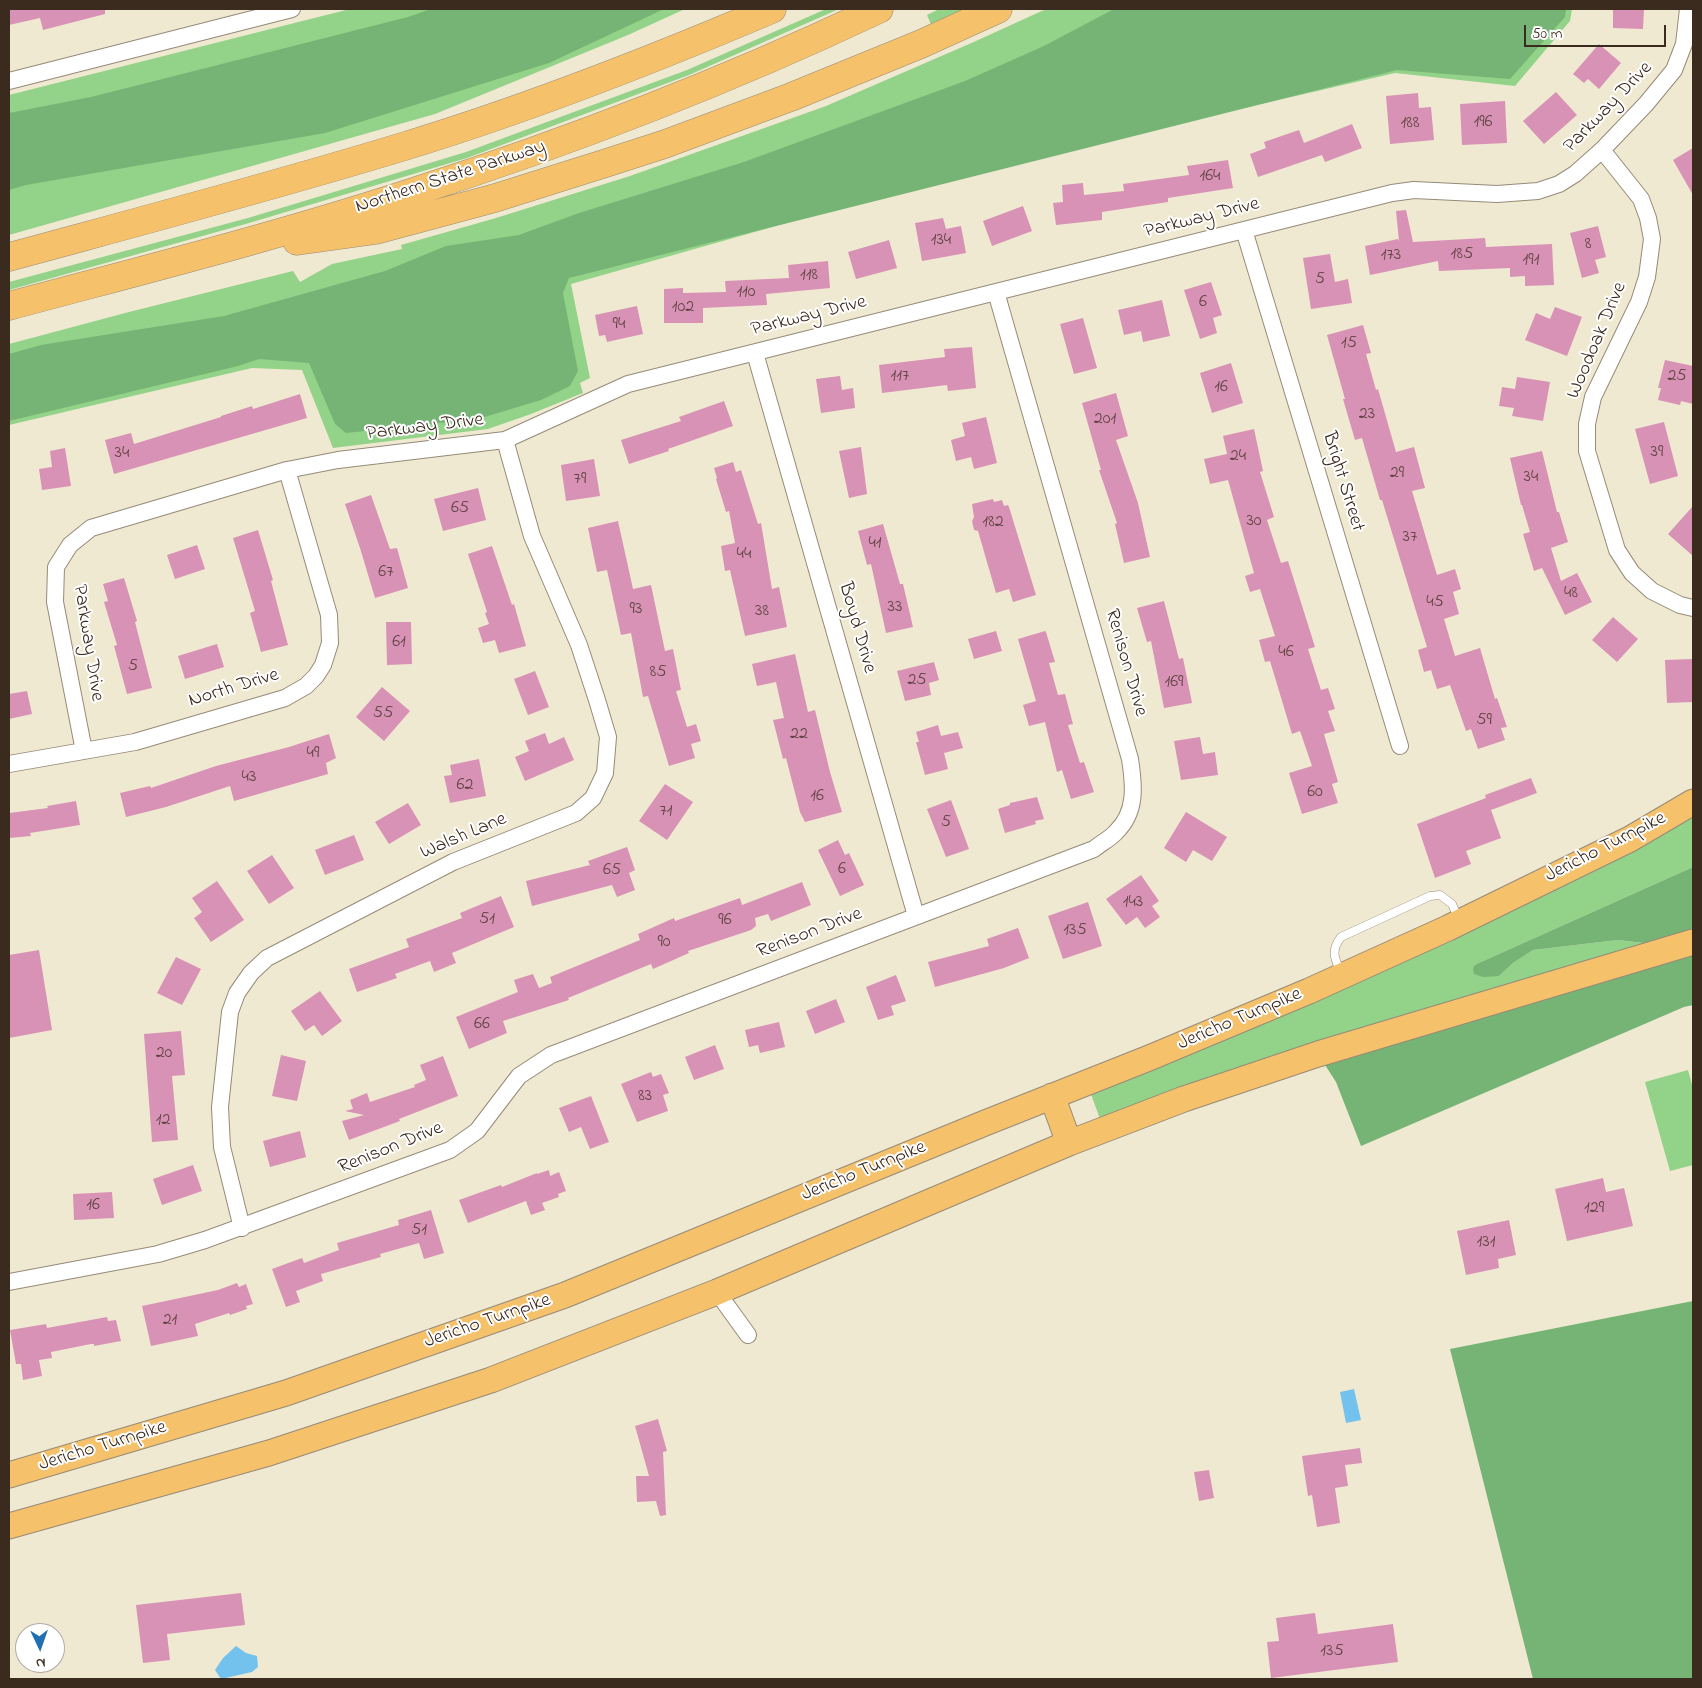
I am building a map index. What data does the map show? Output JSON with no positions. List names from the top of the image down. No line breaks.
{"streets":{"highway":["Northern State Parkway"],"main road":["Jericho Turnpike"],"street":["Parkway Drive","Woodoak Drive","Bright Street","Boyd Drive","Renison Drive","North Drive","Walsh Lane"]},"crossings":[["Parkway Drive","Woodoak Drive"],["Parkway Drive","Bright Street"],["Parkway Drive","Boyd Drive"],["Parkway Drive","Renison Drive"],["Parkway Drive","North Drive"],["Parkway Drive","Walsh Lane"],["Boyd Drive","Renison Drive"],["Renison Drive","Walsh Lane"]],"house_numbers":["196","188","164","134","8","185","173","191","118","5","110","6","102","94","15","117","25","16","23","201","39","34","24","29","34","79","65","30","182","37","41","44","67","48","45","33","93","38","61","46","5","85","25","169","55","59","22","49","43","62","60","16","71","5","6","65","143","51","96","135","90","66","20","83","12","16","129","51","131","21","135"],"scale_bar":"50 m","north":"bottom"}
